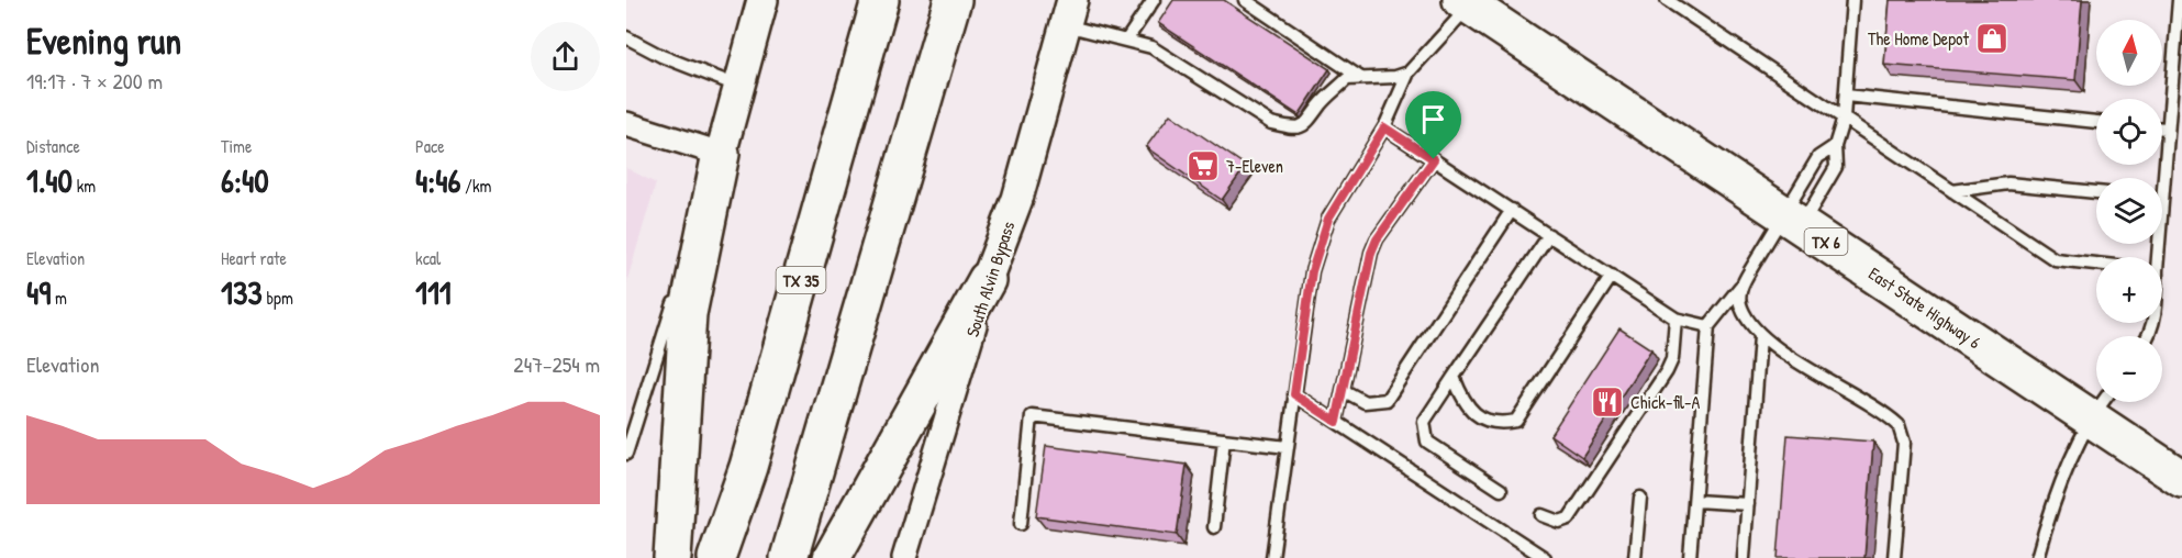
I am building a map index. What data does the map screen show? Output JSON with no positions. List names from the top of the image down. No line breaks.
{"streets":{"main road":["TX 6","TX 35","East State Highway 6"],"street":["South Alvin Bypass"]},"places":{"shop":["The Home Depot"],"supermarket":["7-Eleven"],"restaurant":["Chick-fil-A"]},"north":"top","page":{"heading":["Evening run","19:17 · 7 × 200 m"],"map_buttons":["+","−"],"stats":[["Distance","1.40 km"],["Time","6:40"],["Pace","4:46 /km"],["Elevation","49 m"],["Heart rate","133 bpm"],["kcal","111"]],"chart":["Elevation","247–254 m"]}}
